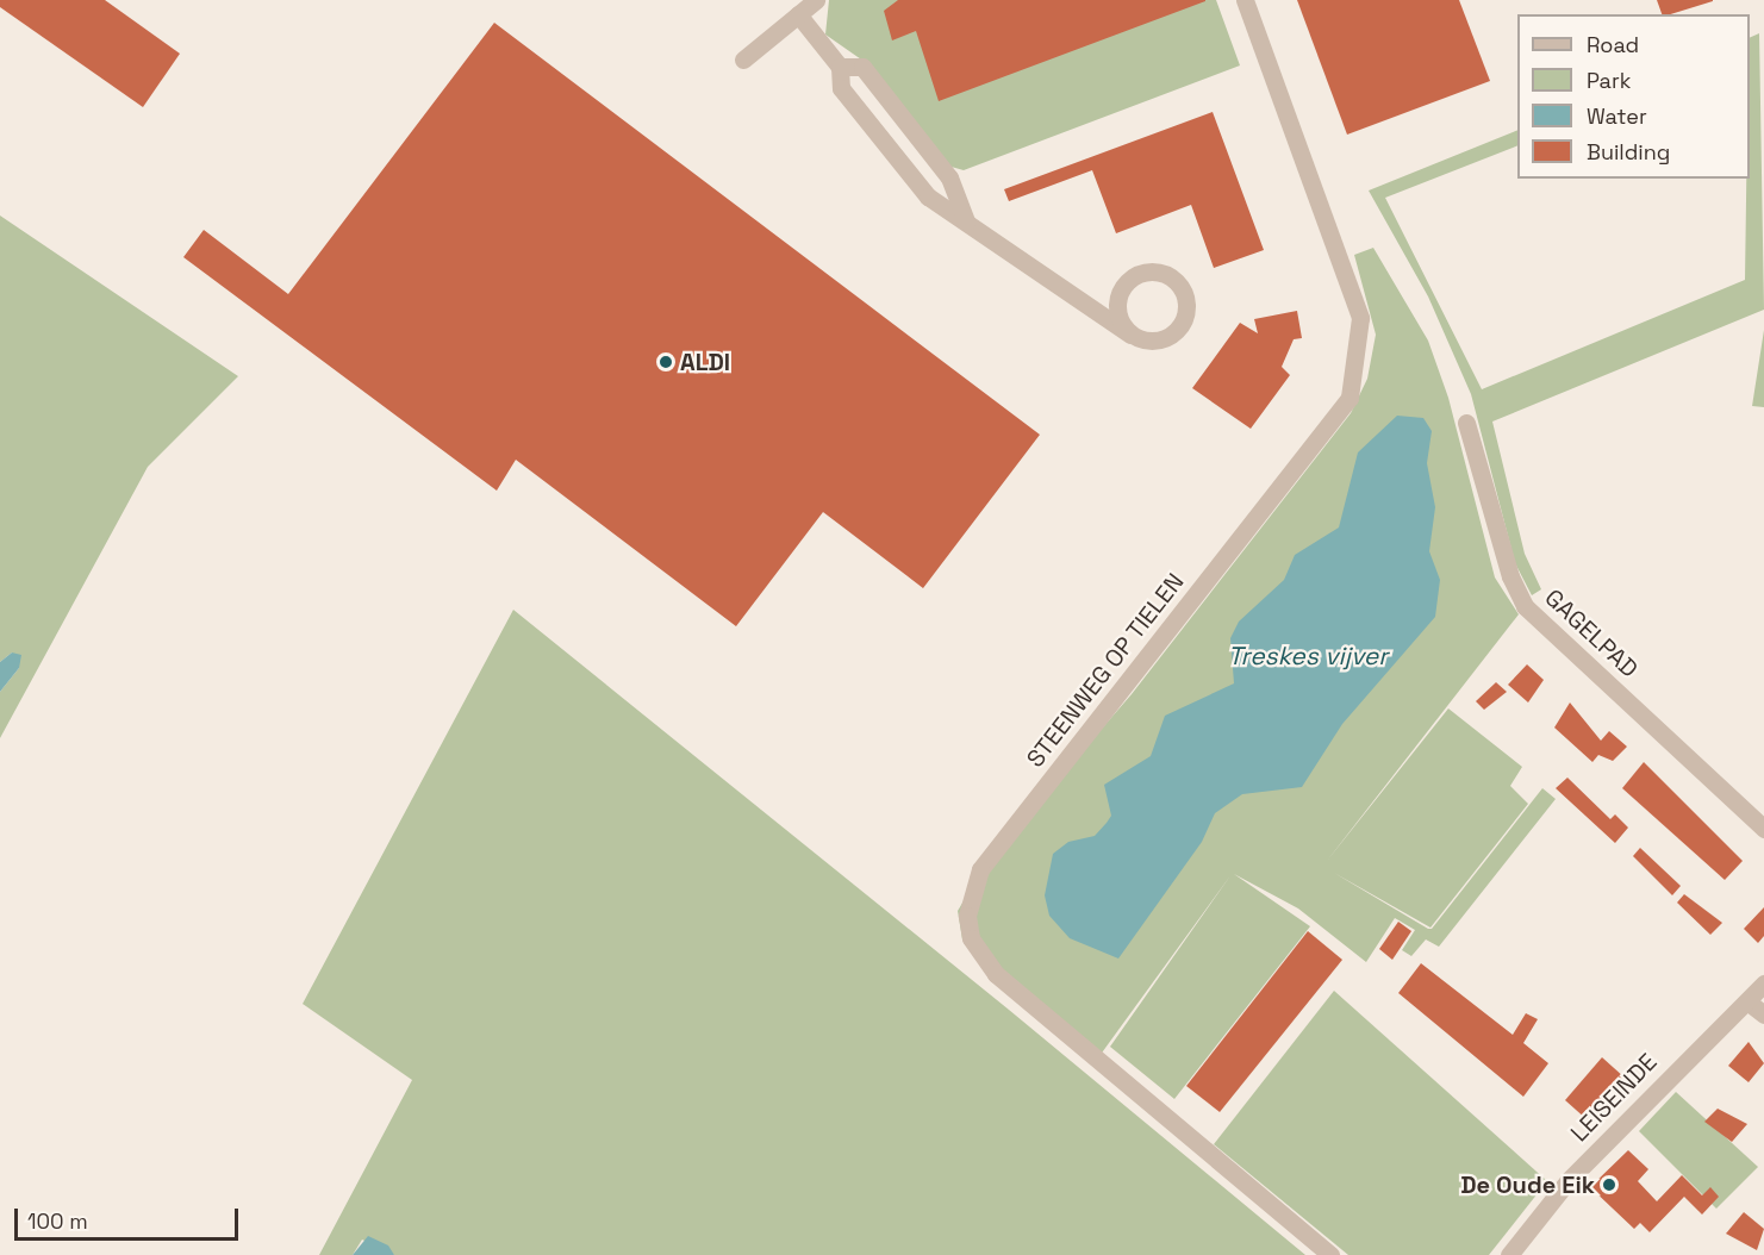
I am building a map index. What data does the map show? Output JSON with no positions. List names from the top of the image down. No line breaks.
{"streets":{"street":["GAGELPAD","STEENWEG OP TIELEN","LEISEINDE"]},"water":["Treskes vijver"],"places":["ALDI","De Oude Eik"],"legend":["Road","Park","Water","Building"],"scale_bar":"100 m"}
